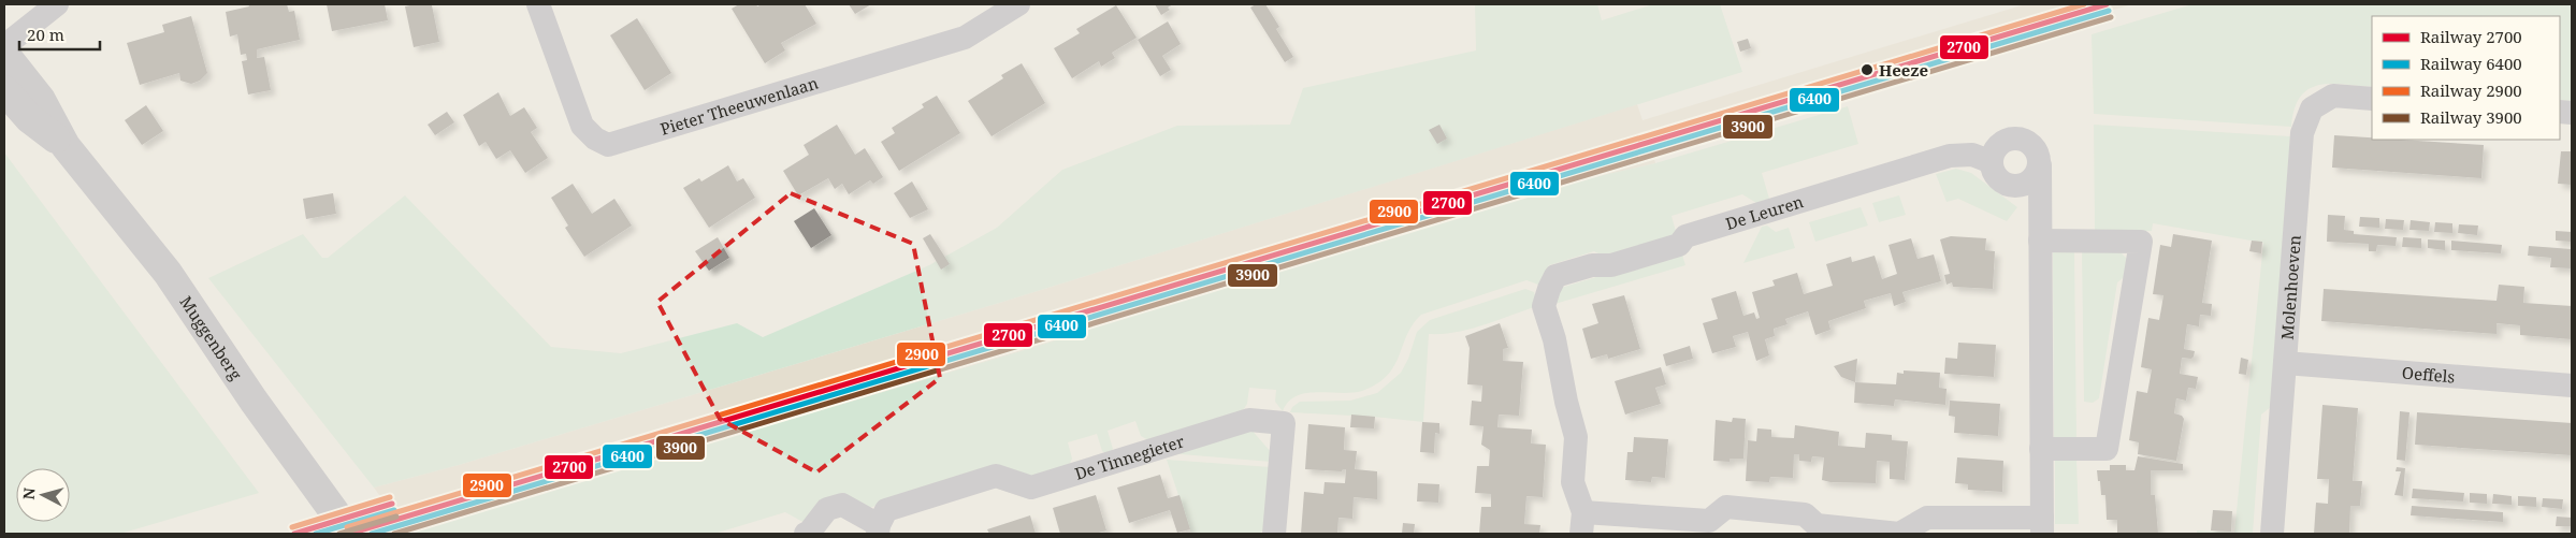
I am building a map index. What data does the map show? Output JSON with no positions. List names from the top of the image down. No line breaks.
{"streets":{"main road":["Muggenberg"],"street":["Pieter Theeuwenlaan","De Leuren","Molenhoeven","Oeffels","De Tinnegieter"]},"crossings":[["Molenhoeven","Oeffels"]],"places":["Heeze"],"lines":["rail line 2700","rail line 2900","rail line 6400","rail line 3900"],"legend":["Railway 2700","Railway 6400","Railway 2900","Railway 3900"],"scale_bar":"20 m","north":"left"}
